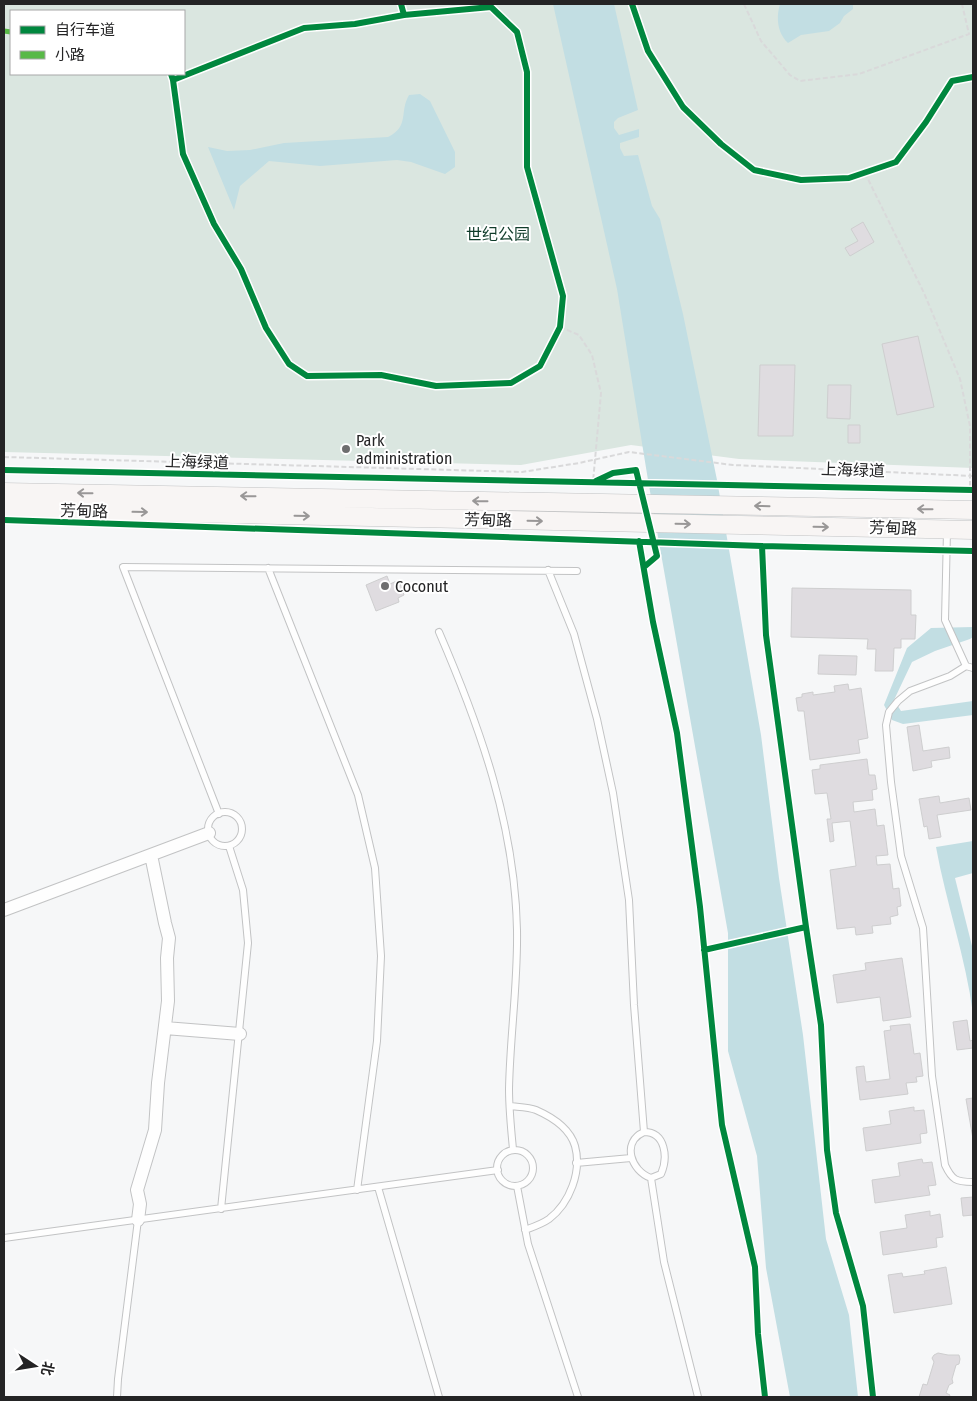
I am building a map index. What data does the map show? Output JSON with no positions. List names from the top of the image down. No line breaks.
{"streets":{"main road":["芳甸路"],"cycle path":["上海绿道"]},"parks":["世纪公园"],"places":["Park administration","Coconut"],"legend":["自行车道","小路"],"north":"right"}
